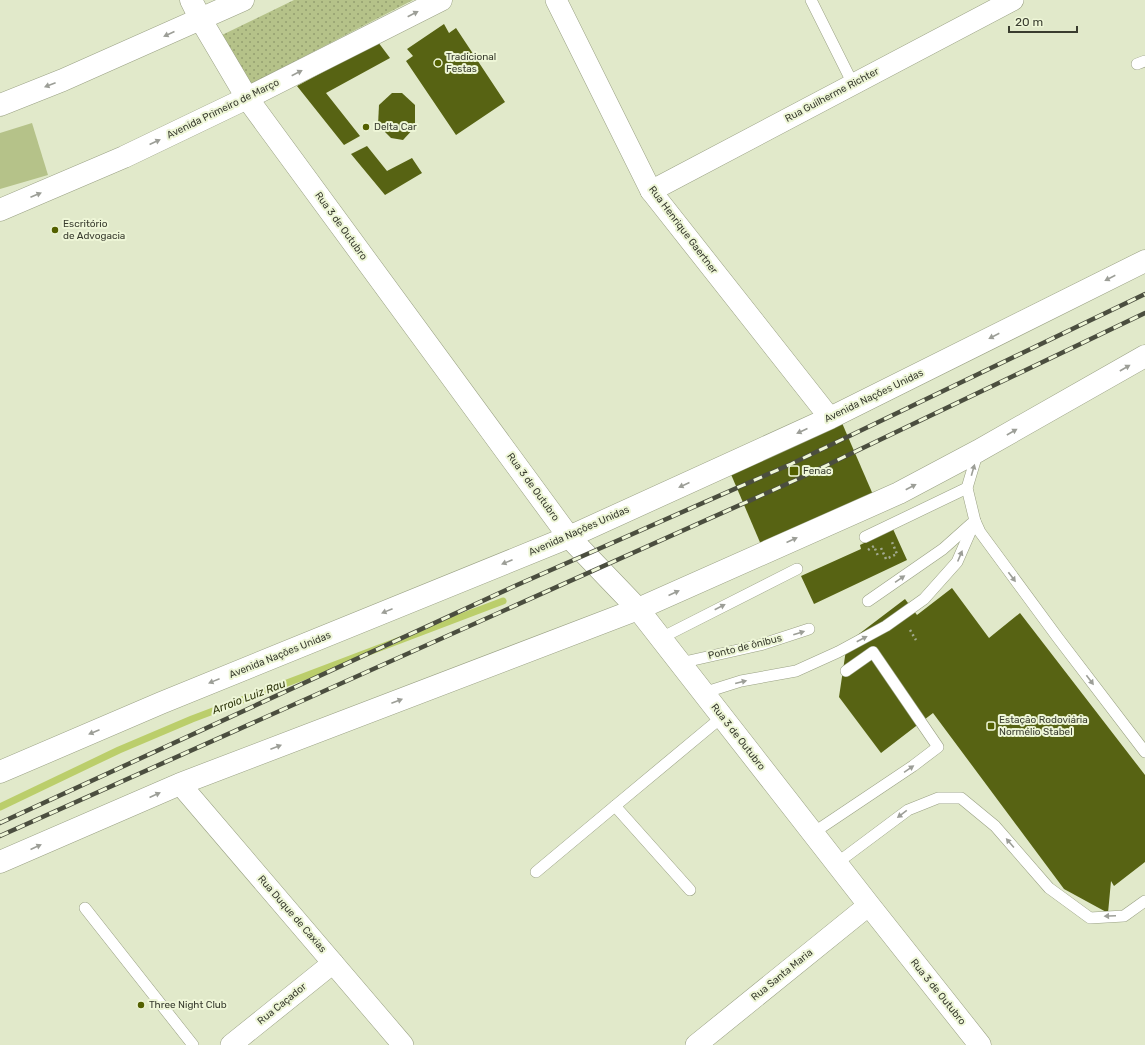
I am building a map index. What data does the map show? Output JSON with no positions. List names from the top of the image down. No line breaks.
{"streets":{"main road":["Avenida Primeiro de Março","Rua 3 de Outubro","Avenida Nações Unidas"],"street":["Rua Guilherme Richter","Rua Henrique Gaertner","Rua Duque de Caxias","Rua Santa Maria","Rua Caçador"],"lane":["Ponto de ônibus"]},"crossings":[["Rua Guilherme Richter","Rua Henrique Gaertner"],["Avenida Primeiro de Março","Rua 3 de Outubro"],["Rua 3 de Outubro","Avenida Nações Unidas"],["Rua 3 de Outubro","Ponto de ônibus"],["Rua 3 de Outubro","Rua Santa Maria"],["Rua Henrique Gaertner","Avenida Nações Unidas"],["Rua Duque de Caxias","Rua Caçador"]],"water":["Arroio Luiz Rau"],"places":{"other":["Tradicional Festas","Delta Car","Escritório de Advogacia","Three Night Club"],"transit":["Fenac","Estação Rodoviária Normélio Stabel"]},"scale_bar":"20 m"}
